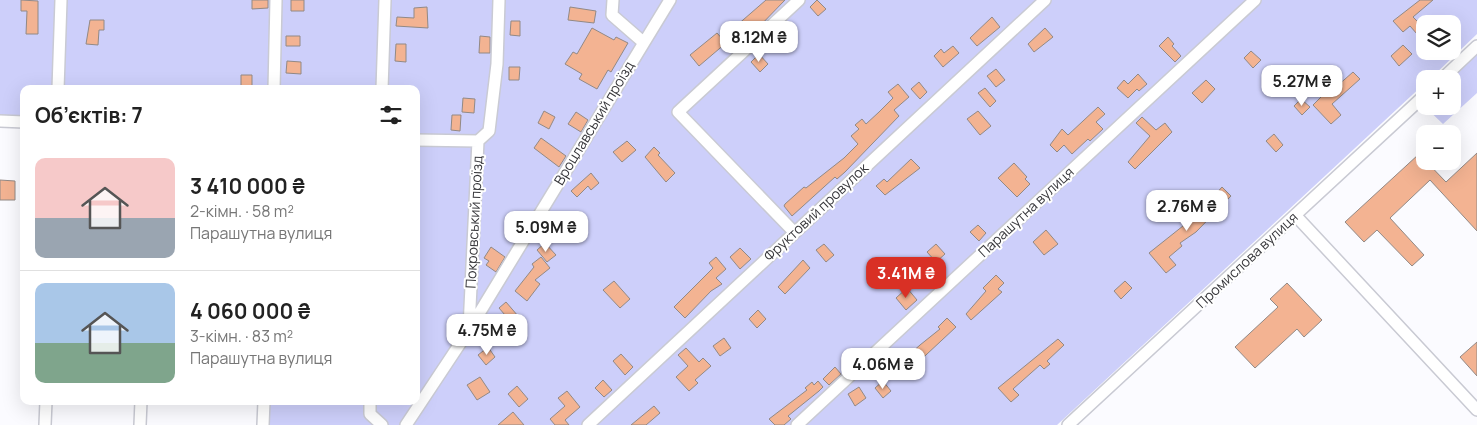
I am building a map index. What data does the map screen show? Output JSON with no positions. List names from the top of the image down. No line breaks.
{"streets":{"street":["Вроцлавський проїзд","Фруктовий провулок","Парашутна вулиця","Покровський проїзд","Промислова вулиця"]},"crossings":[["Вроцлавський проїзд","Покровський проїзд"]],"page":{"map_buttons":["+","−"],"price":["8.12M ₴","5.27M ₴","2.76M ₴","5.09M ₴","3.41M ₴","4.75M ₴","4.06M ₴"],"heading":"Об’єктів: 7","list":[{"name":"3 410 000 ₴","note":"2-кімн. · 58 m² · Парашутна вулиця"},{"name":"4 060 000 ₴","note":"3-кімн. · 83 m² · Парашутна вулиця"}]}}
